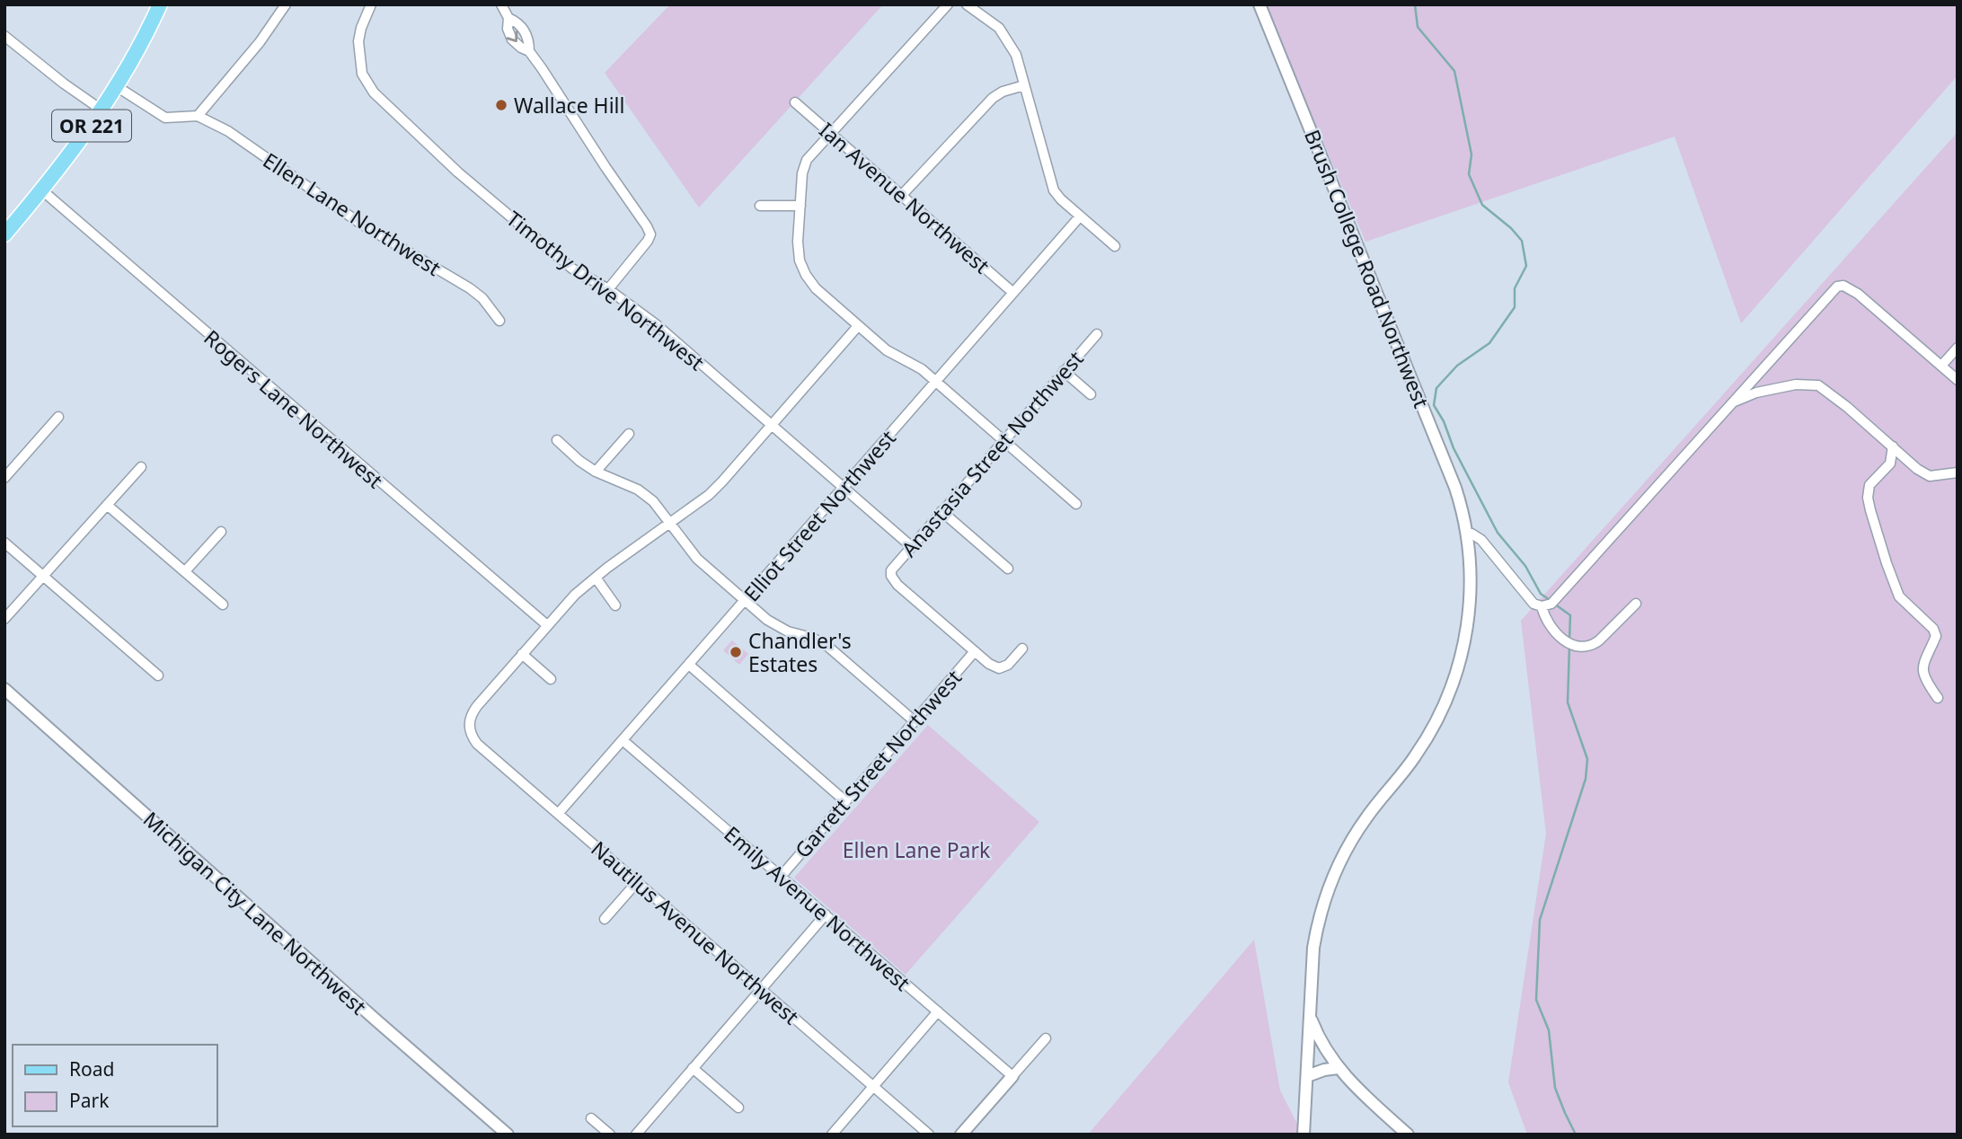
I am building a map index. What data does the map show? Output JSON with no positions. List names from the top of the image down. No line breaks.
{"streets":{"main road":["OR 221"],"street":["Ian Avenue Northwest","Ellen Lane Northwest","Brush College Road Northwest","Timothy Drive Northwest","Rogers Lane Northwest","Anastasia Street Northwest","Elliot Street Northwest","Garrett Street Northwest","Emily Avenue Northwest","Michigan City Lane Northwest","Nautilus Avenue Northwest"]},"crossings":[["OR 221","Rogers Lane Northwest"],["Ian Avenue Northwest","Elliot Street Northwest"],["Timothy Drive Northwest","Anastasia Street Northwest"],["Timothy Drive Northwest","Elliot Street Northwest"],["Anastasia Street Northwest","Garrett Street Northwest"],["Elliot Street Northwest","Emily Avenue Northwest"],["Elliot Street Northwest","Nautilus Avenue Northwest"],["Garrett Street Northwest","Emily Avenue Northwest"]],"parks":["Ellen Lane Park"],"places":["Wallace Hill","Chandler's Estates"],"legend":["Road","Park"]}
